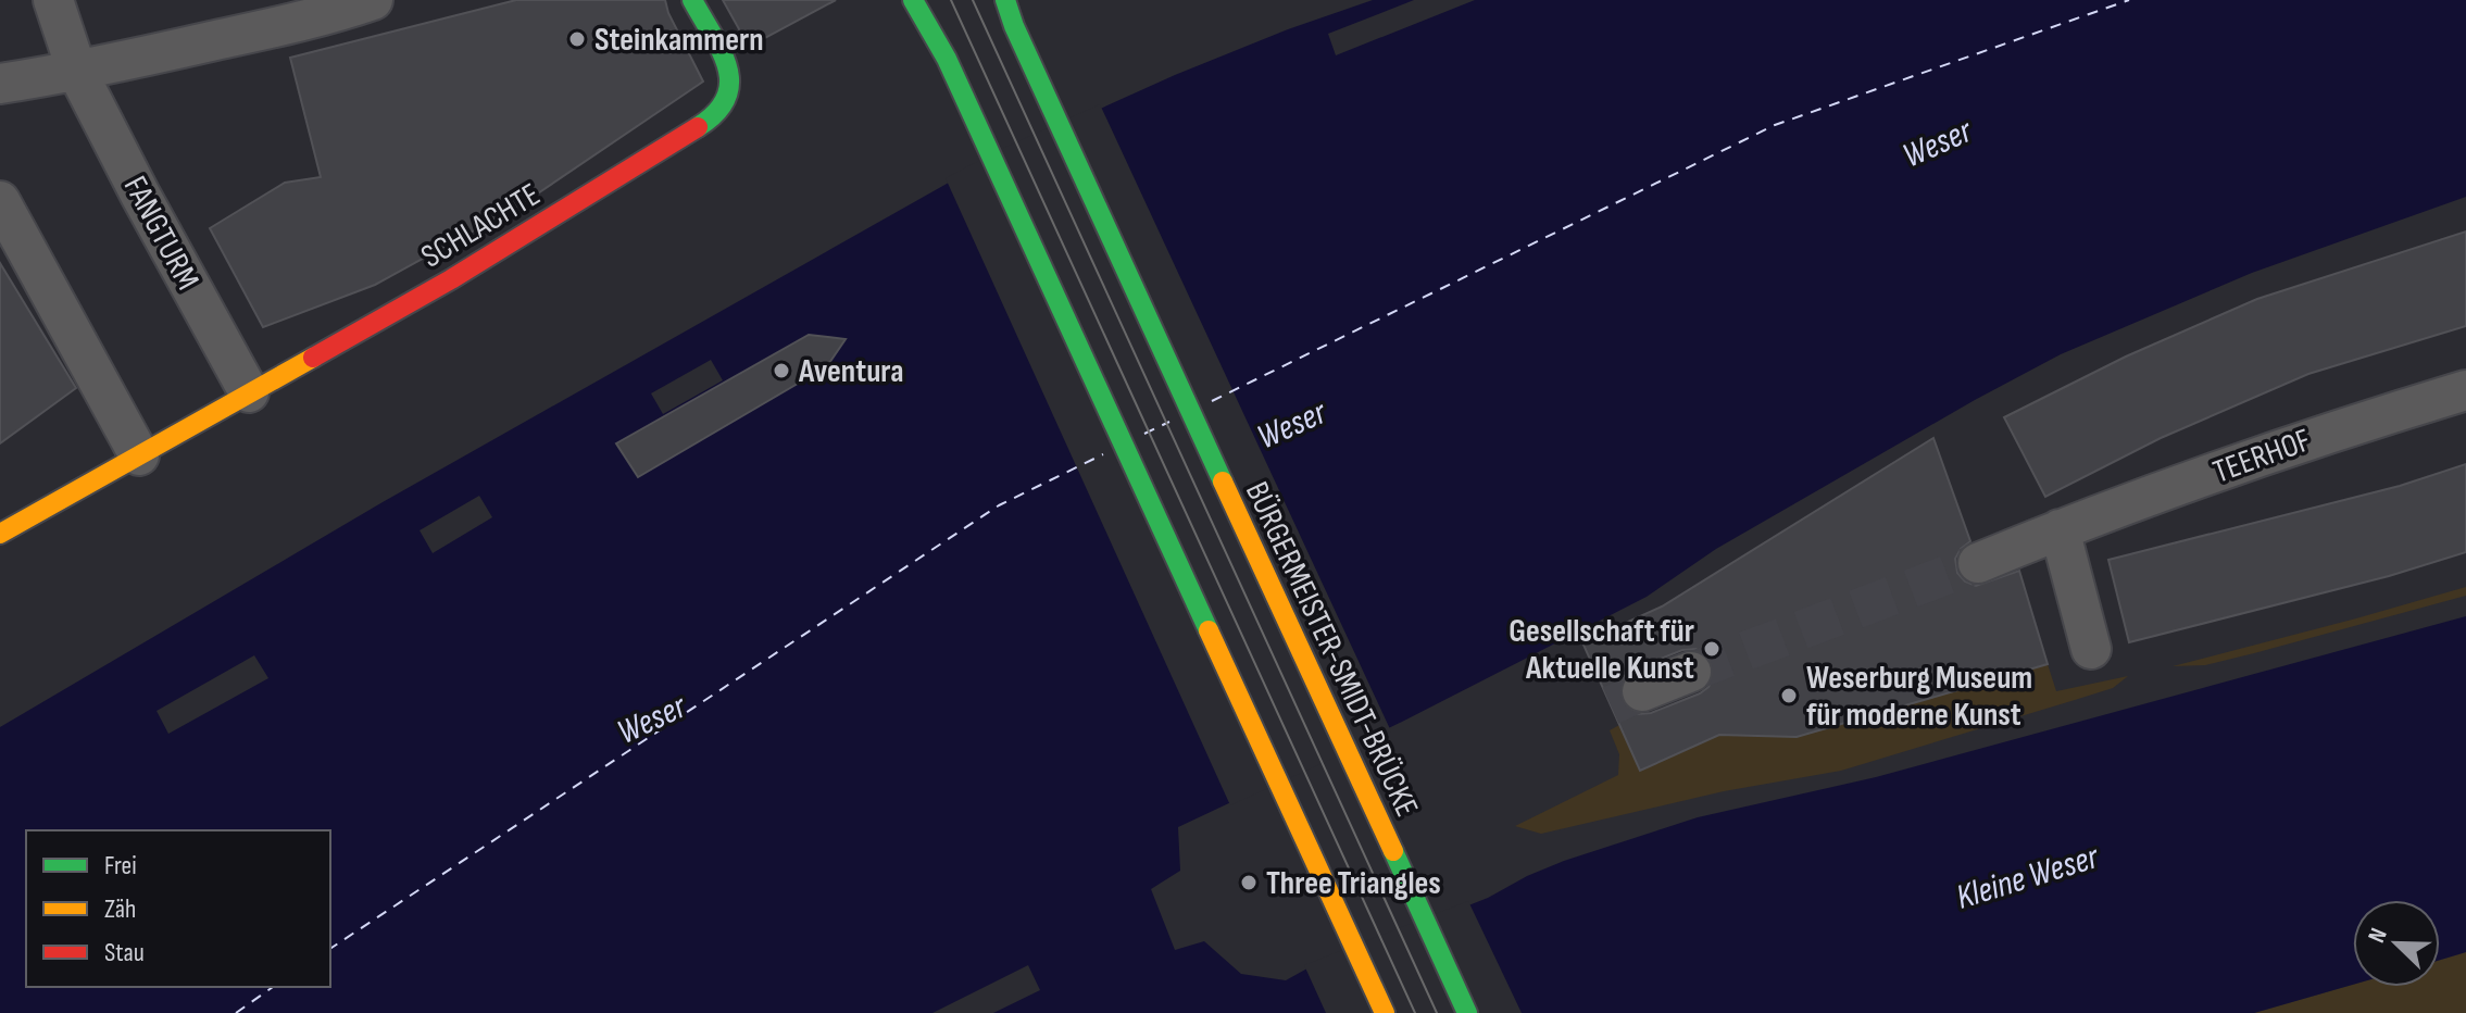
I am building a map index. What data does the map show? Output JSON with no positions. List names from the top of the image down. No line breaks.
{"streets":{"main road":["SCHLACHTE","BÜRGERMEISTER-SMIDT-BRÜCKE"],"street":["FANGTURM","TEERHOF"]},"crossings":[["SCHLACHTE","FANGTURM"]],"water":["Weser","Kleine Weser"],"places":["Steinkammern","Aventura","Gesellschaft für Aktuelle Kunst","Weserburg Museum für moderne Kunst","Three Triangles"],"legend":["Frei","Zäh","Stau"],"north":"top left"}
